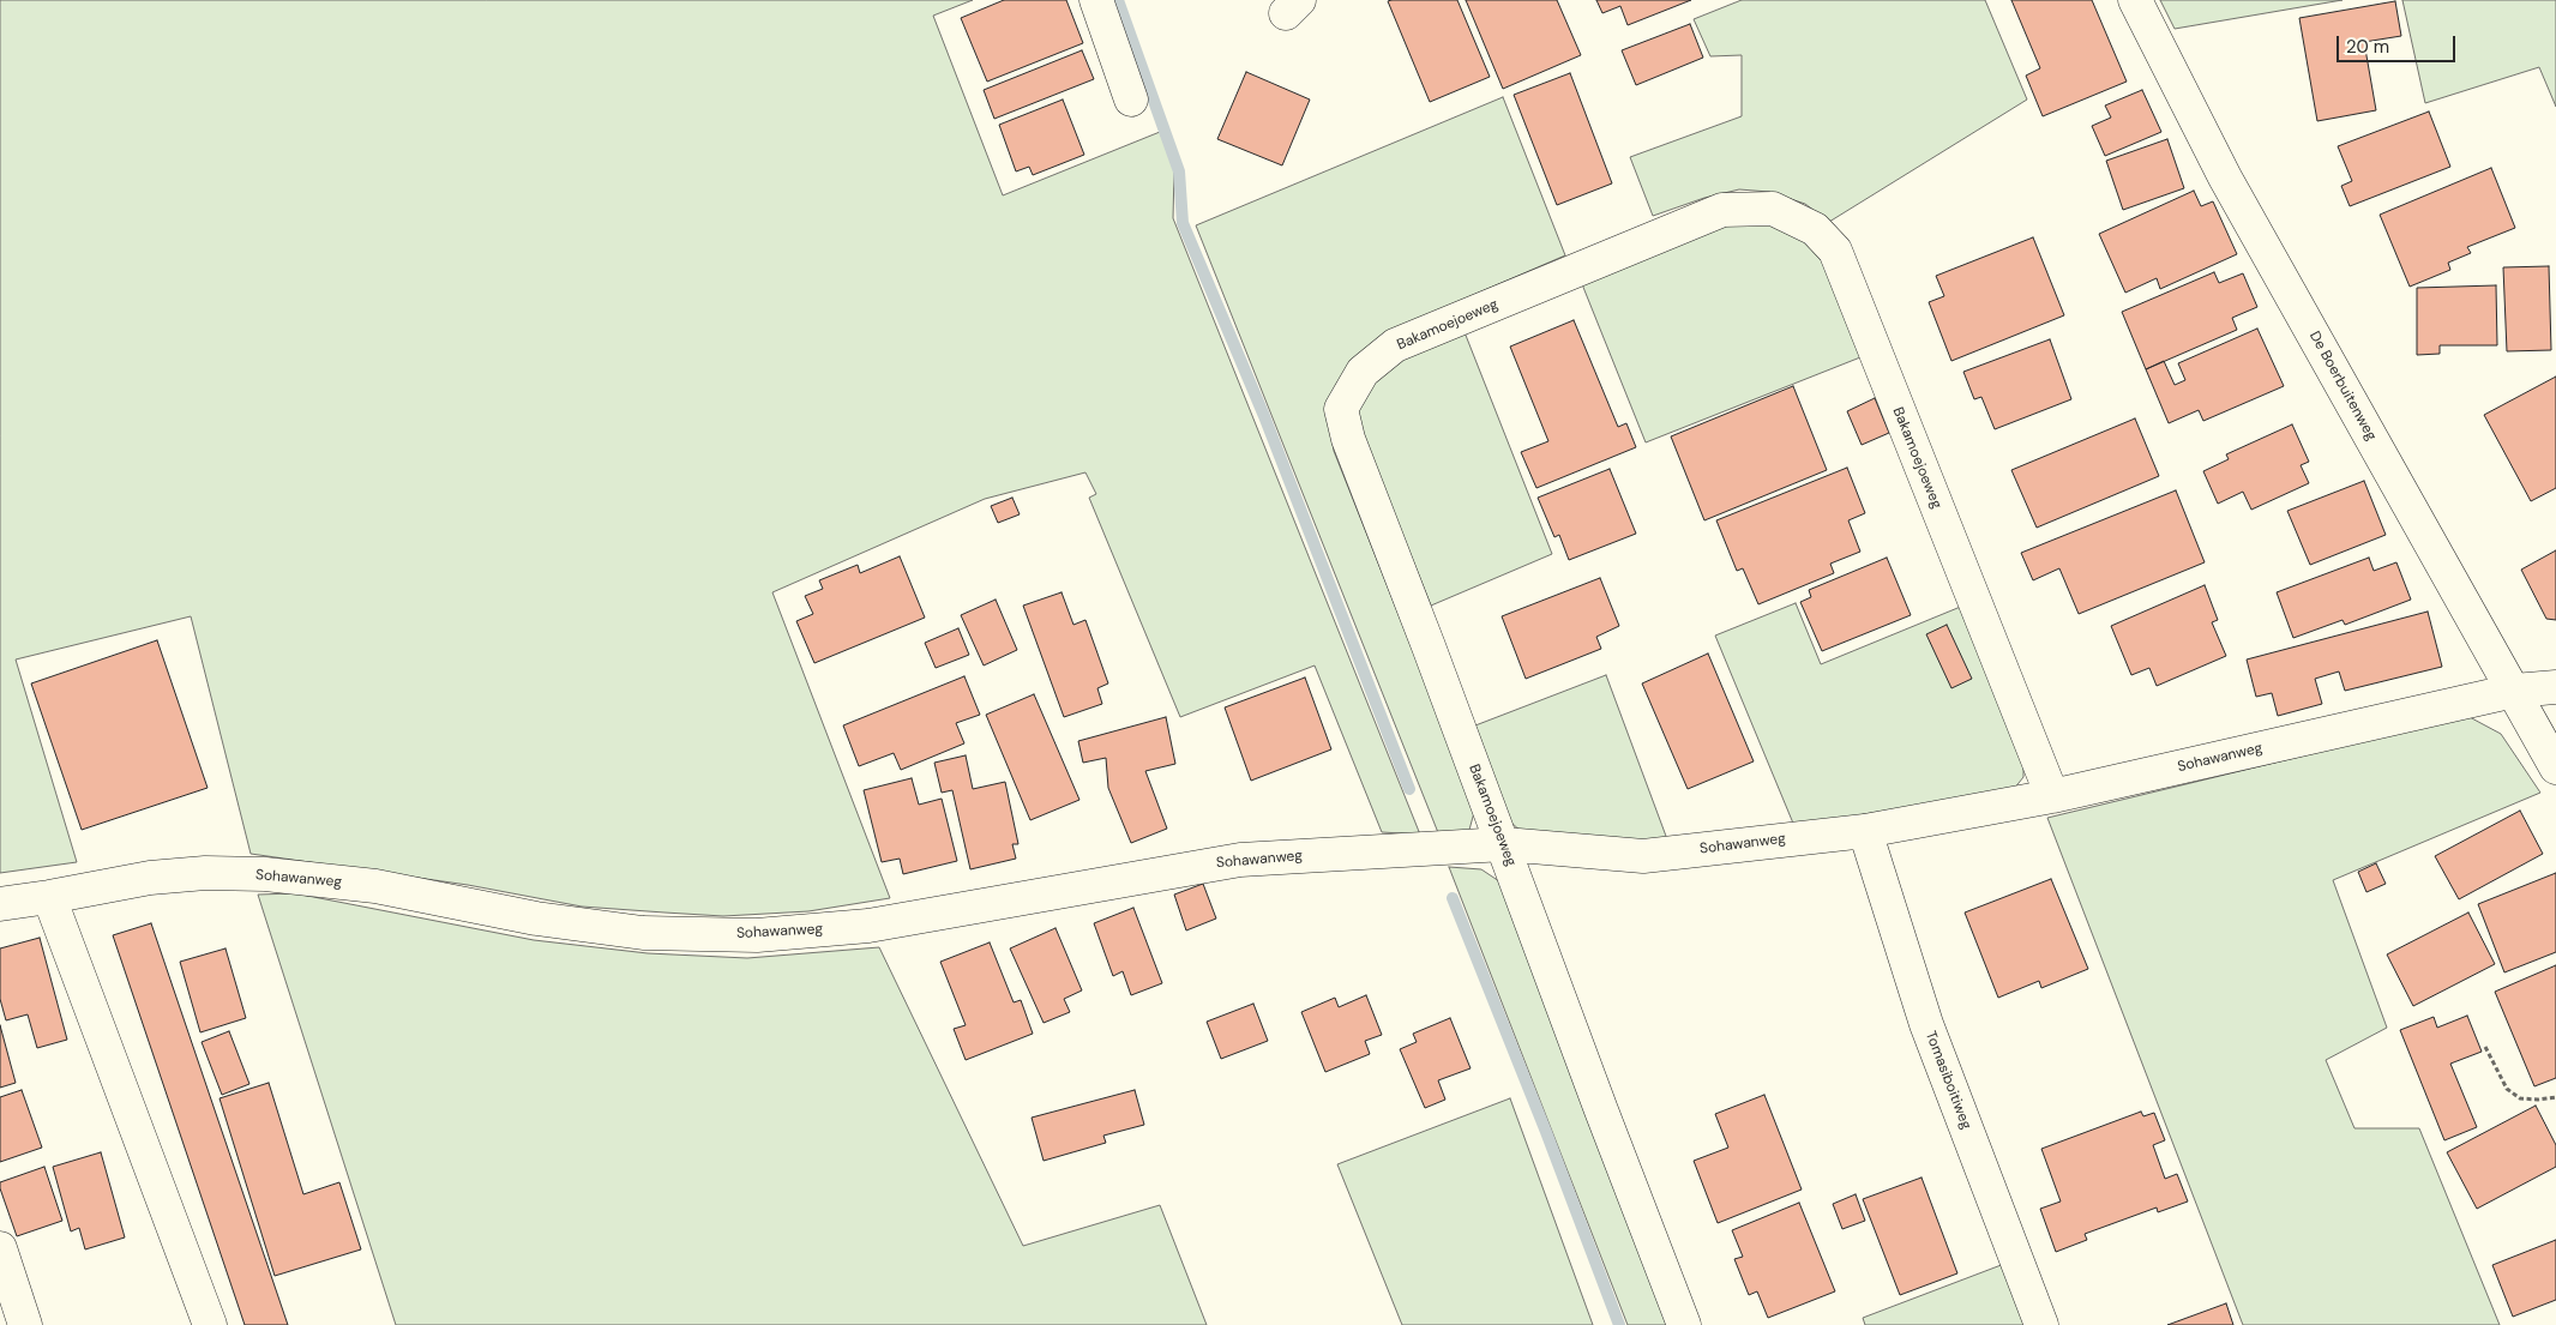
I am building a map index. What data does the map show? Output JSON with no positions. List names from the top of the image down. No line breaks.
{"streets":{"street":["Bakamoejoeweg","De Boerbuitenweg","Sohawanweg","Tomasiboitiweg"]},"crossings":[["Bakamoejoeweg","Sohawanweg"],["De Boerbuitenweg","Sohawanweg"],["Sohawanweg","Tomasiboitiweg"]],"scale_bar":"20 m"}
